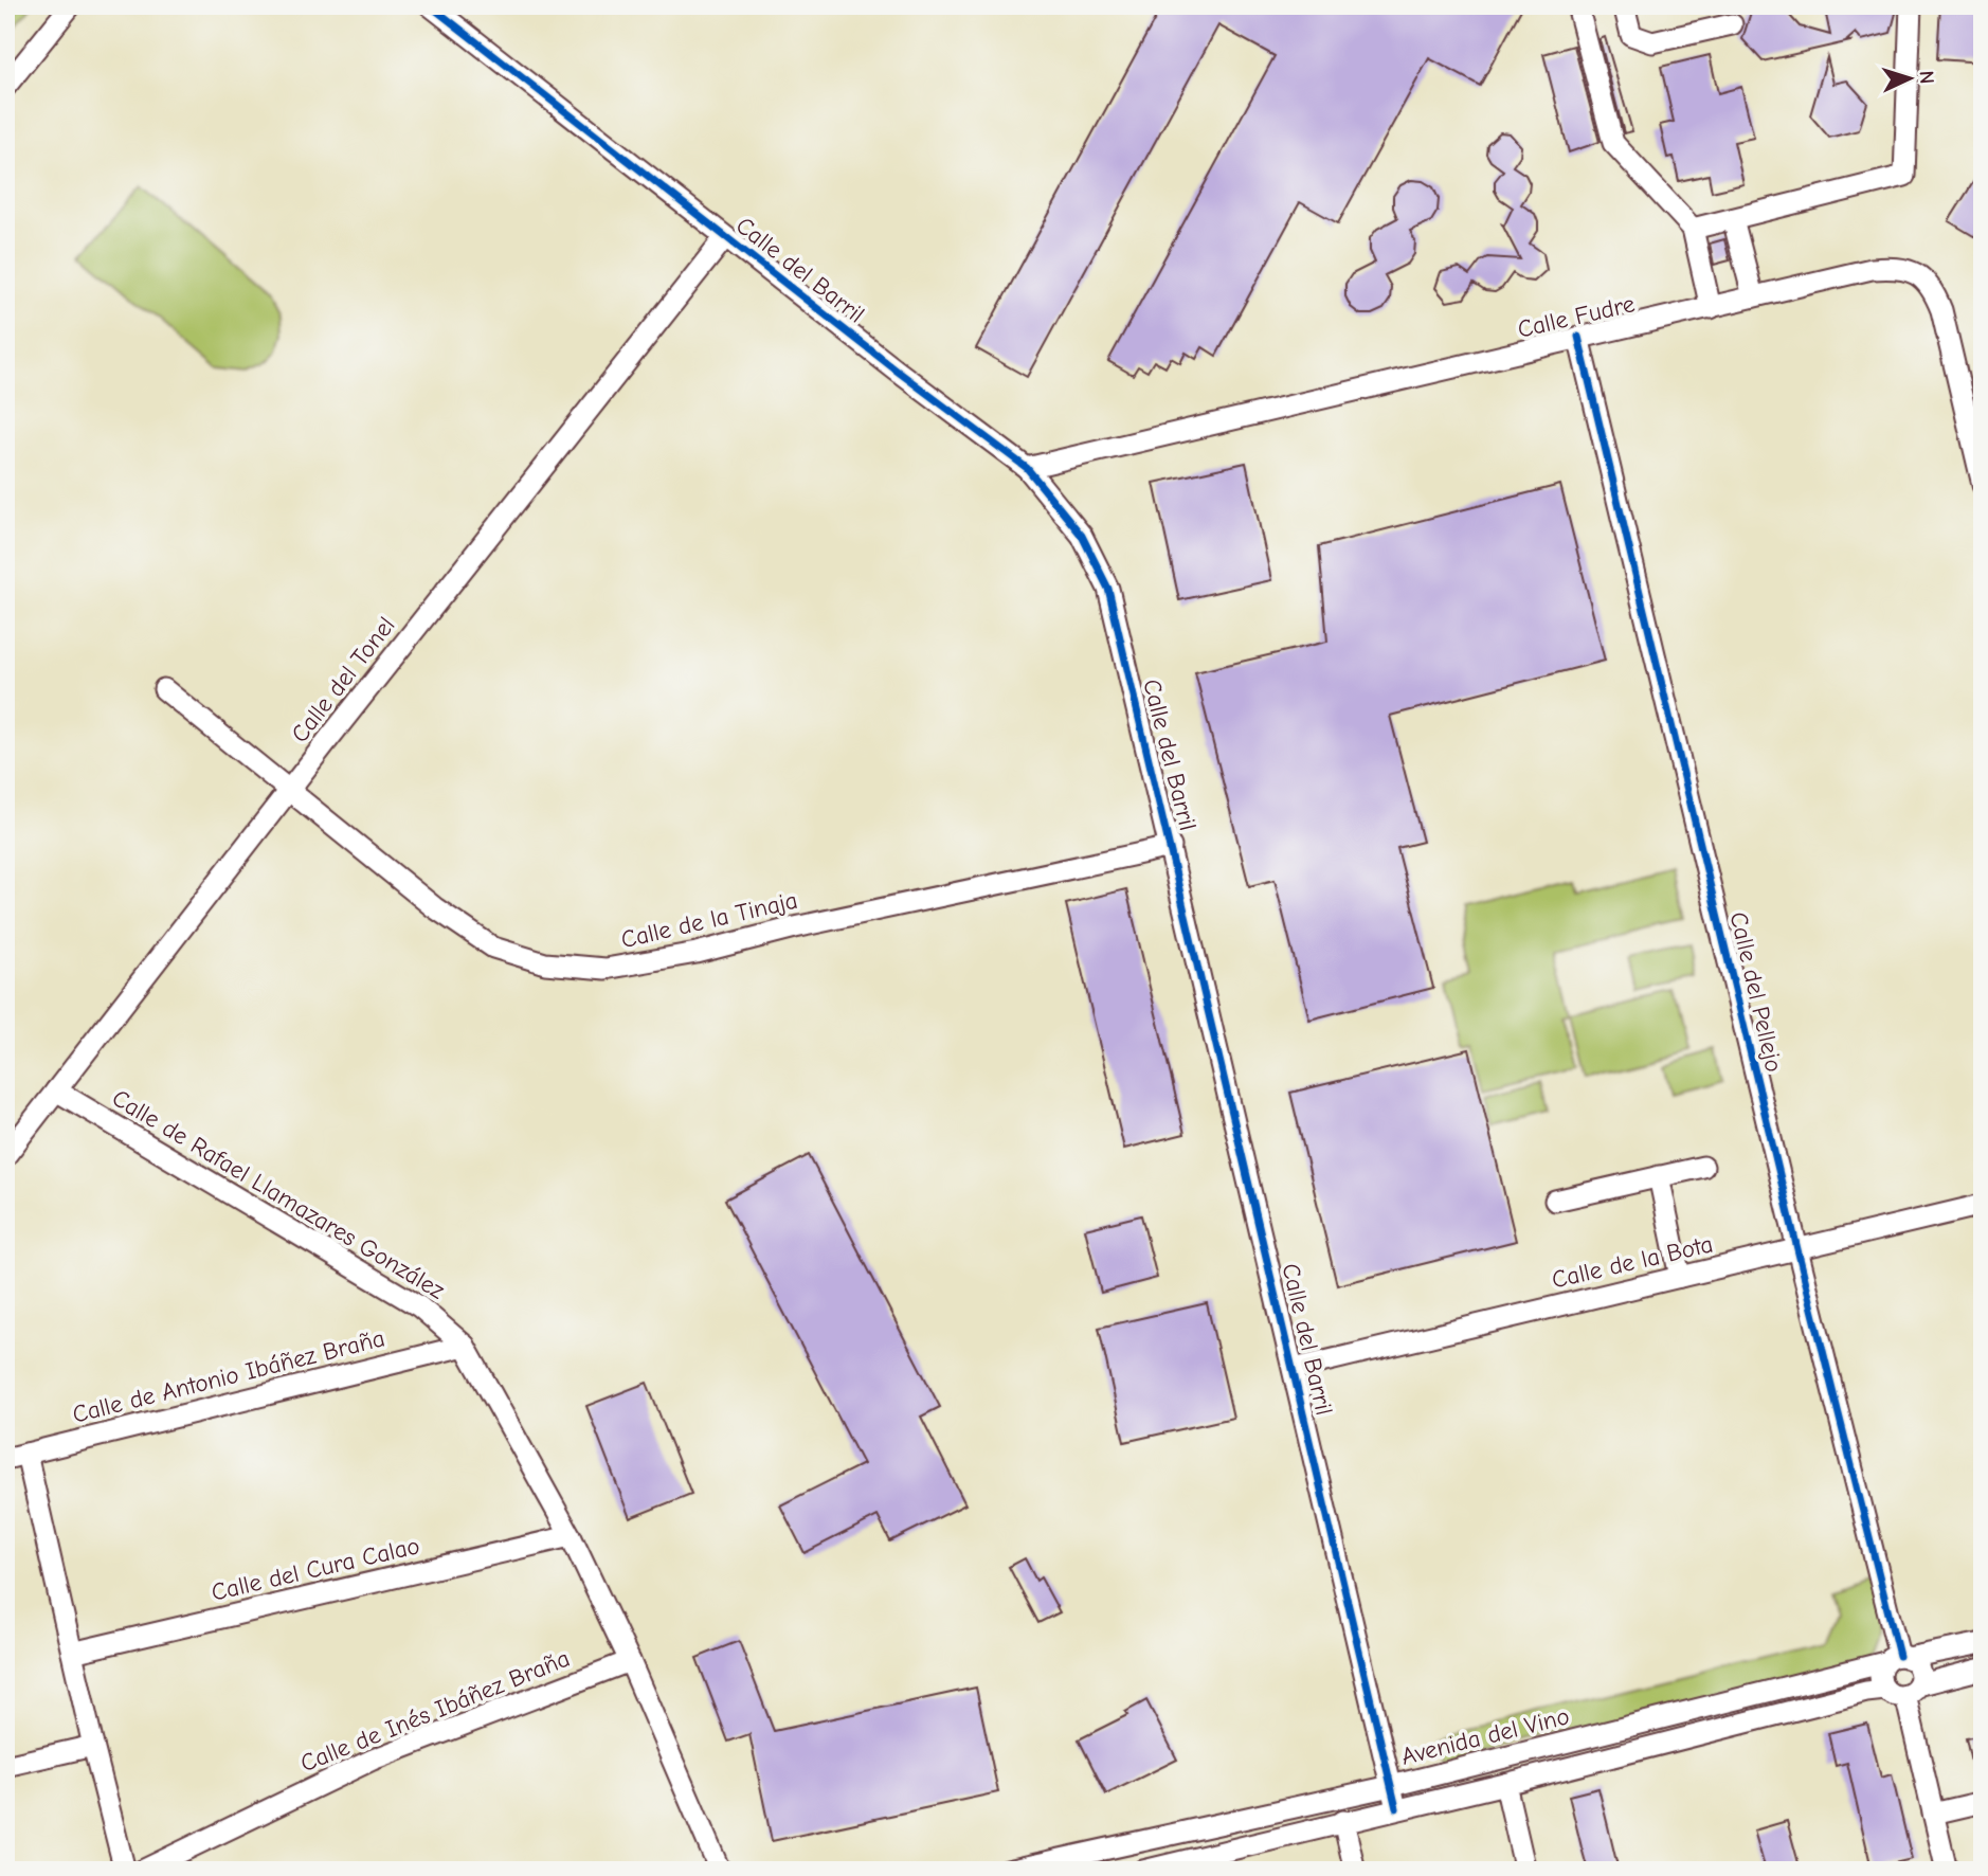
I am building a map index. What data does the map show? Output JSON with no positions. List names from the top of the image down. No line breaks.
{"streets":{"street":["Calle del Barril","Calle Fudre","Calle del Tonel","Calle de la Tinaja","Calle del Pellejo","Calle de Rafael Llamazares González","Calle de la Bota","Calle de Antonio Ibáñez Braña","Calle del Cura Calao","Calle de Inés Ibáñez Braña","Avenida del Vino"]},"crossings":[["Calle del Barril","Calle Fudre"],["Calle del Barril","Calle del Tonel"],["Calle del Barril","Calle de la Tinaja"],["Calle del Barril","Calle de la Bota"],["Calle del Barril","Avenida del Vino"],["Calle Fudre","Calle del Pellejo"],["Calle del Tonel","Calle de la Tinaja"],["Calle del Tonel","Calle de Rafael Llamazares González"],["Calle del Pellejo","Calle de la Bota"],["Calle del Pellejo","Avenida del Vino"],["Calle de Rafael Llamazares González","Calle de Antonio Ibáñez Braña"],["Calle de Rafael Llamazares González","Calle del Cura Calao"],["Calle de Rafael Llamazares González","Calle de Inés Ibáñez Braña"]],"north":"right"}
